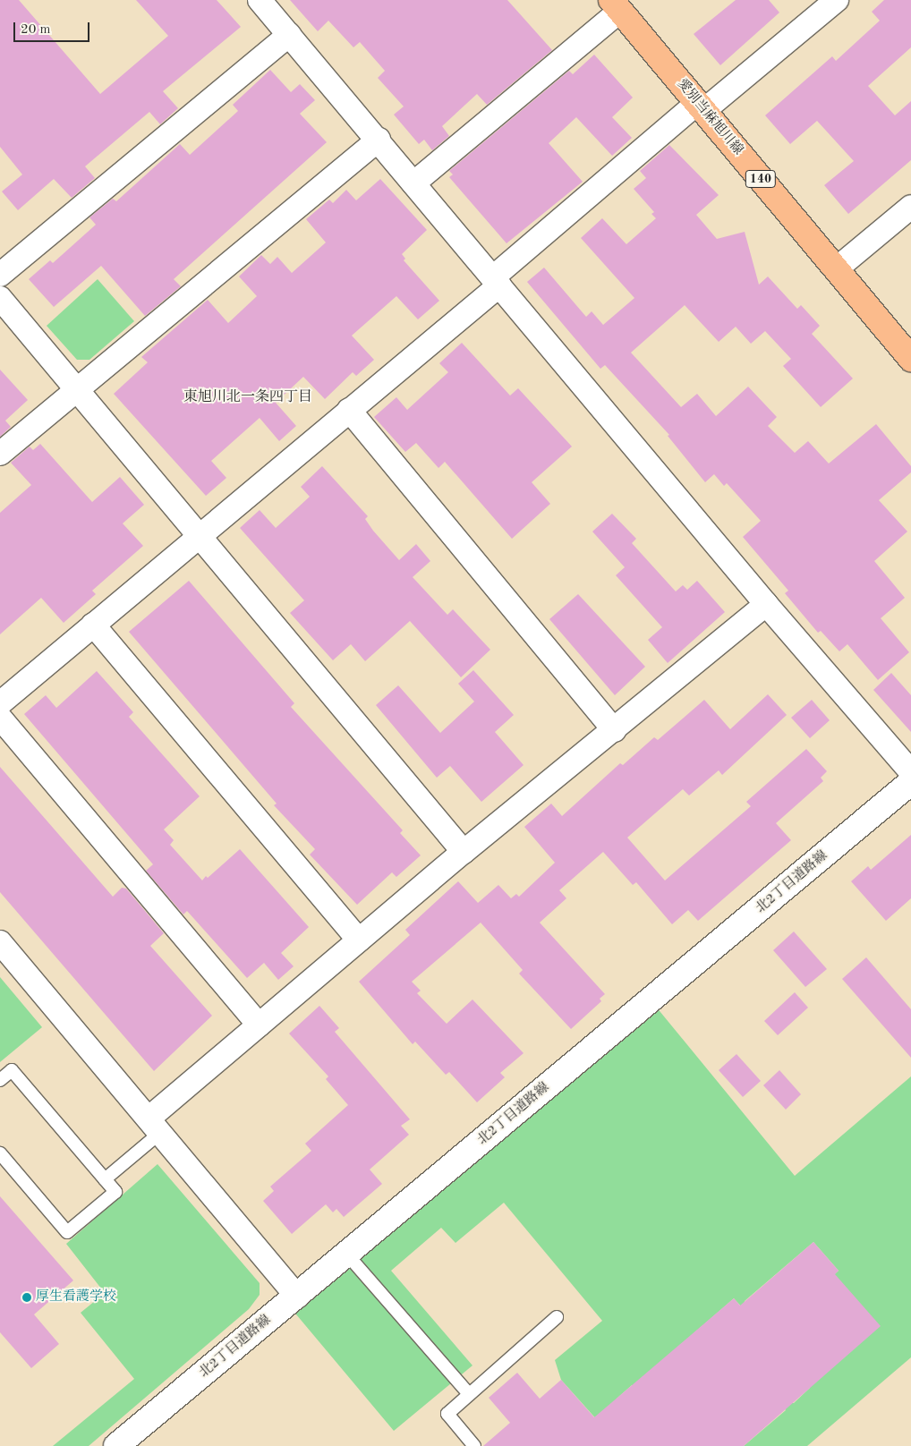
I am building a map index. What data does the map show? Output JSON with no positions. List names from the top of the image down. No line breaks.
{"streets":{"main road":["愛別当麻旭川線","140"],"street":["北2丁目道路線"]},"districts":["東旭川北一条四丁目"],"places":["厚生看護学校"],"scale_bar":"20 m"}
